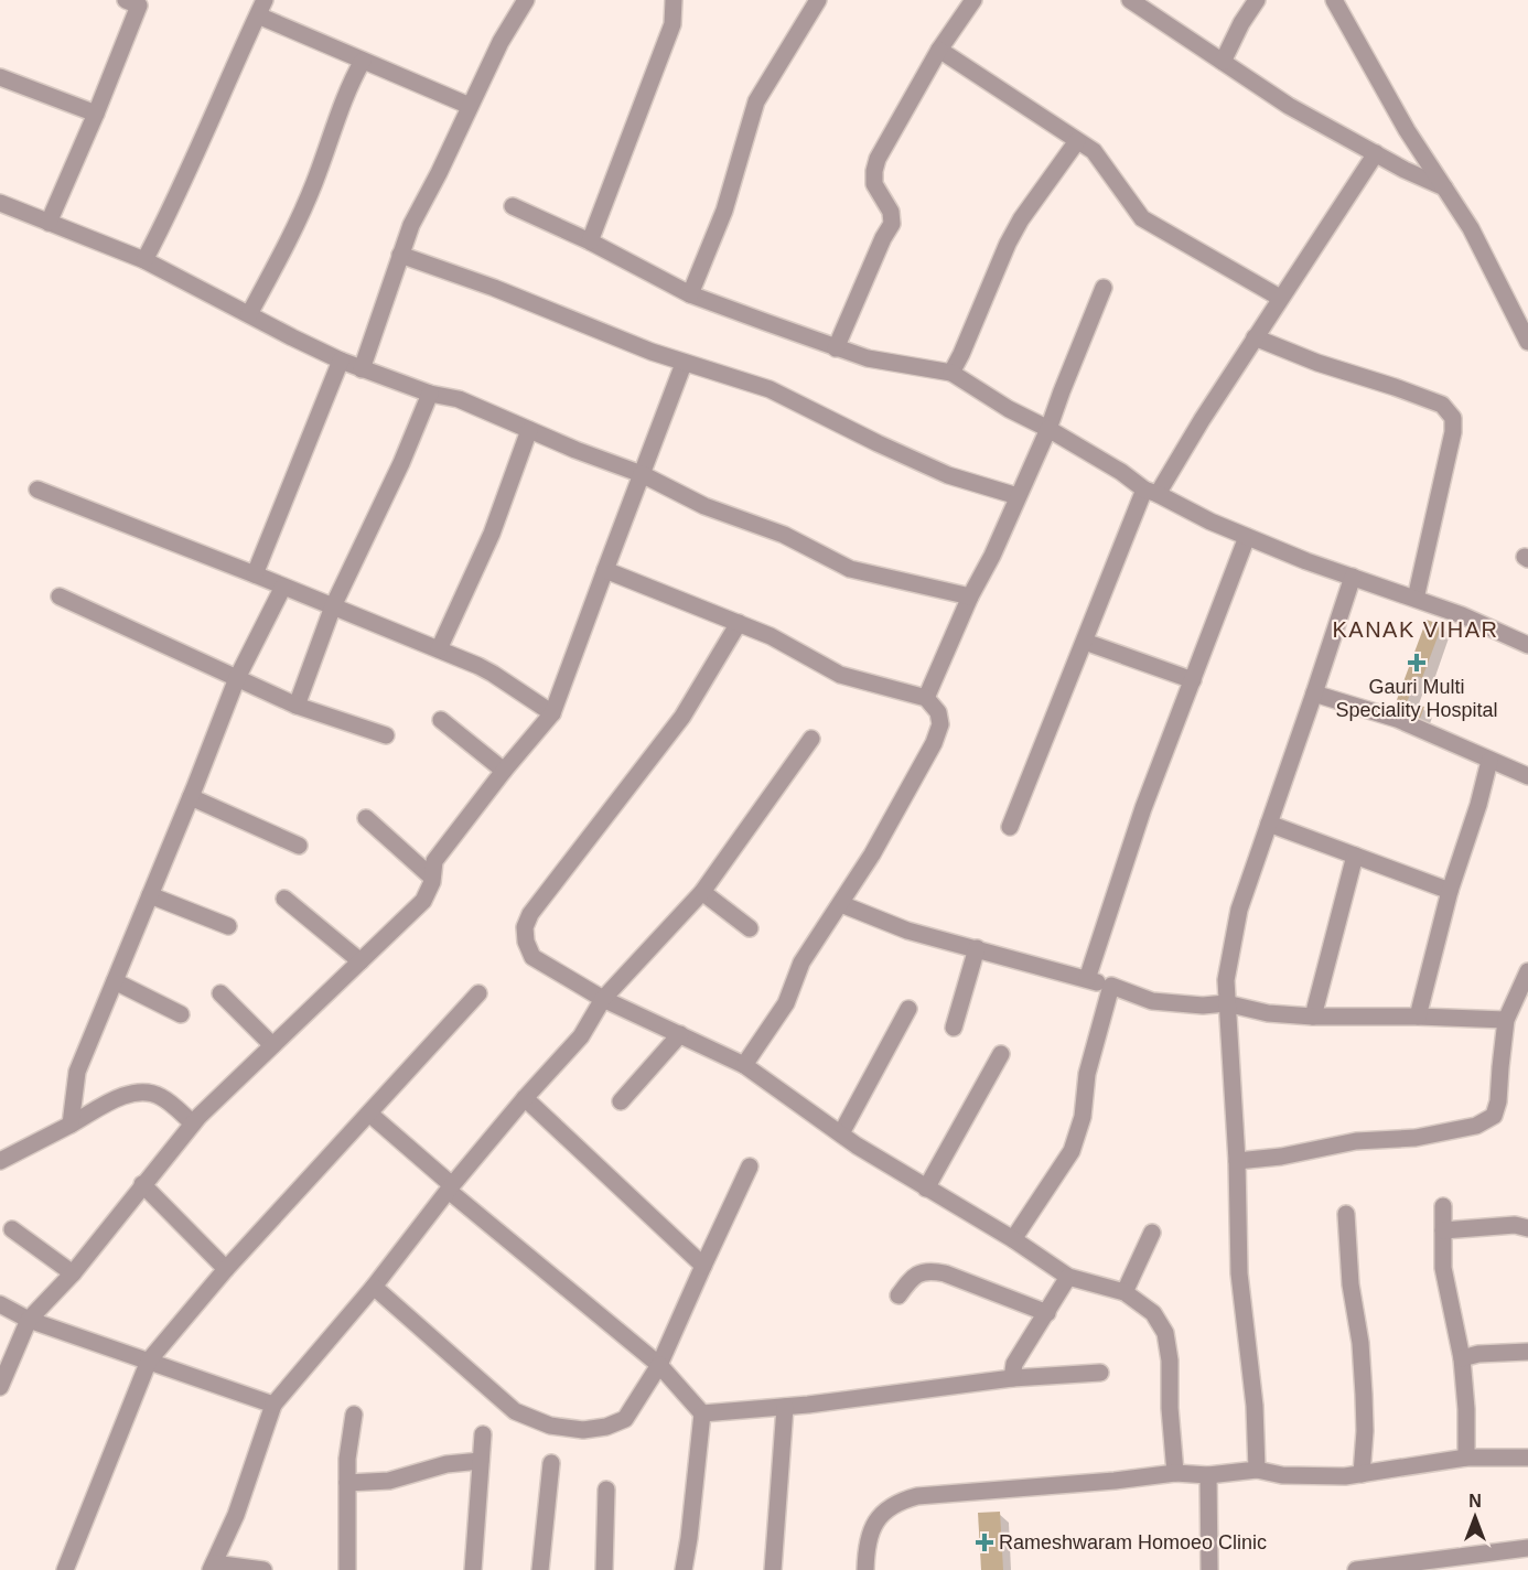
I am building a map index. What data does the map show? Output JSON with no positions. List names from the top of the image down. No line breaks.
{"districts":["KANAK VIHAR"],"places":{"health":["Gauri Multi Speciality Hospital","Rameshwaram Homoeo Clinic"]},"north":"top"}
